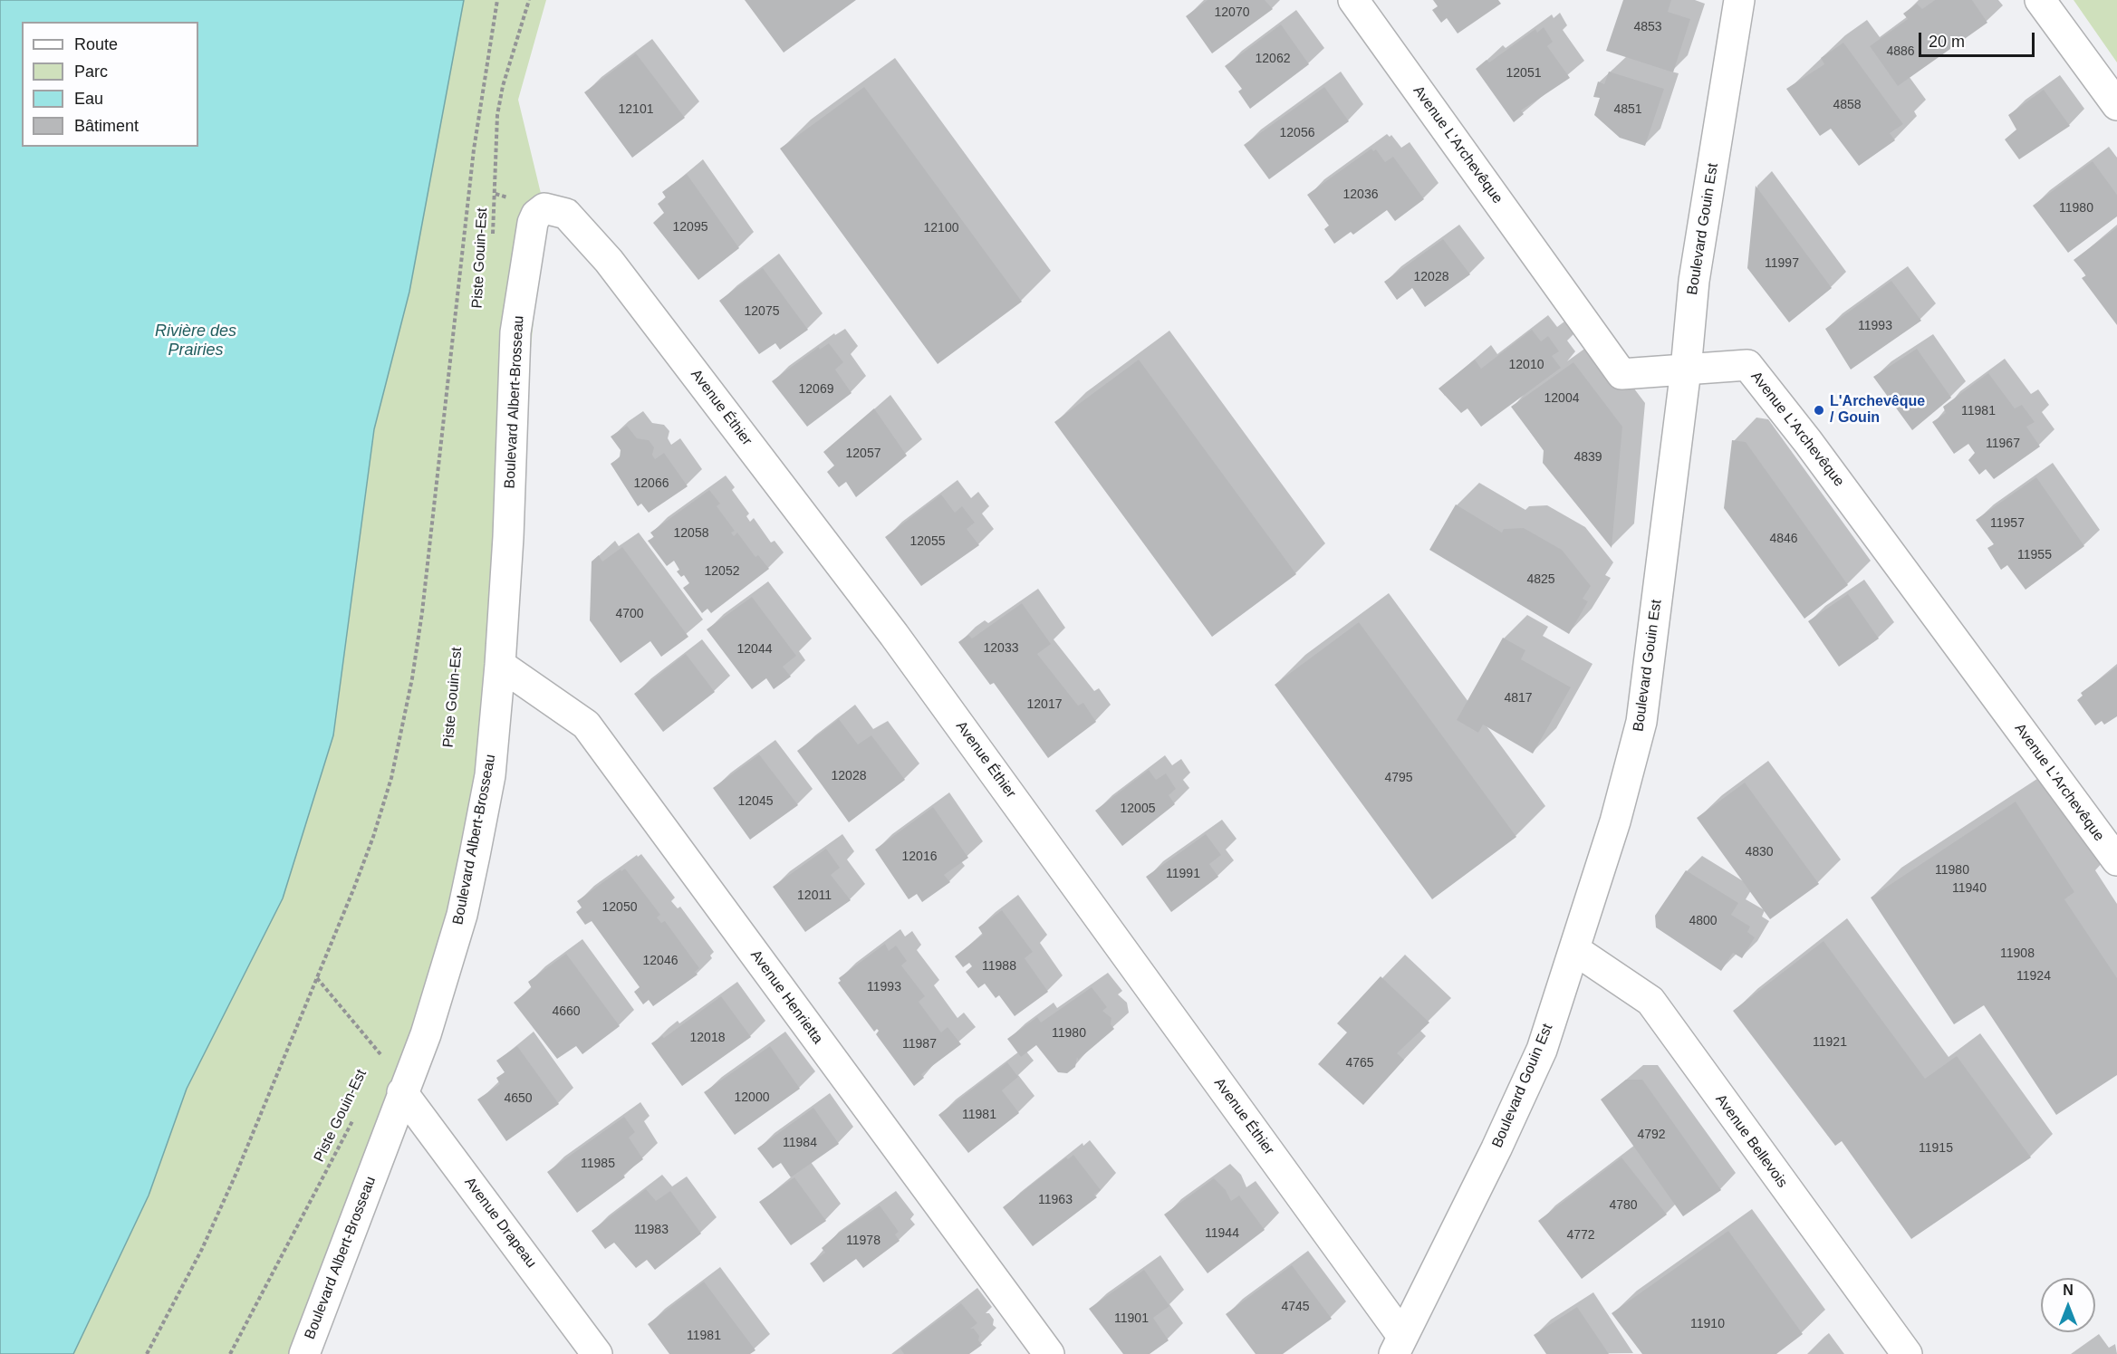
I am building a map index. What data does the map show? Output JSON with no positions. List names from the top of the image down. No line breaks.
{"streets":{"street":["Avenue L'Archevêque","Boulevard Gouin Est","Boulevard Albert-Brosseau","Avenue Éthier","Avenue Henrietta","Avenue Bellevois","Avenue Drapeau"],"path":["Piste Gouin-Est"]},"crossings":[["Avenue L'Archevêque","Boulevard Gouin Est"],["Boulevard Gouin Est","Avenue Éthier"],["Boulevard Gouin Est","Avenue Bellevois"],["Boulevard Albert-Brosseau","Avenue Éthier"],["Boulevard Albert-Brosseau","Avenue Henrietta"],["Boulevard Albert-Brosseau","Avenue Drapeau"]],"water":["Rivière des Prairies"],"places":["L'Archevêque / Gouin"],"house_numbers":["12070","4853","4886","12062","12051","4858","12101","4851","12056","12036","11980","12095","12100","11997","12028","12075","11993","12010","12069","12004","11981","11967","12057","4839","12066","11957","12058","4846","12055","11955","12052","4825","4700","12033","12044","4817","12017","12028","4795","12045","12005","4830","12016","11980","11991","11940","12011","12050","4800","11908","12046","11988","11924","11993","4660","11980","12018","11921","11987","4765","12000","4650","11981","4792","11984","11915","11985","11963","4780","11983","11944","4772","11978","4745","11901","11910","11981"],"legend":["Route","Parc","Eau","Bâtiment"],"scale_bar":"20 m","north":"top"}
